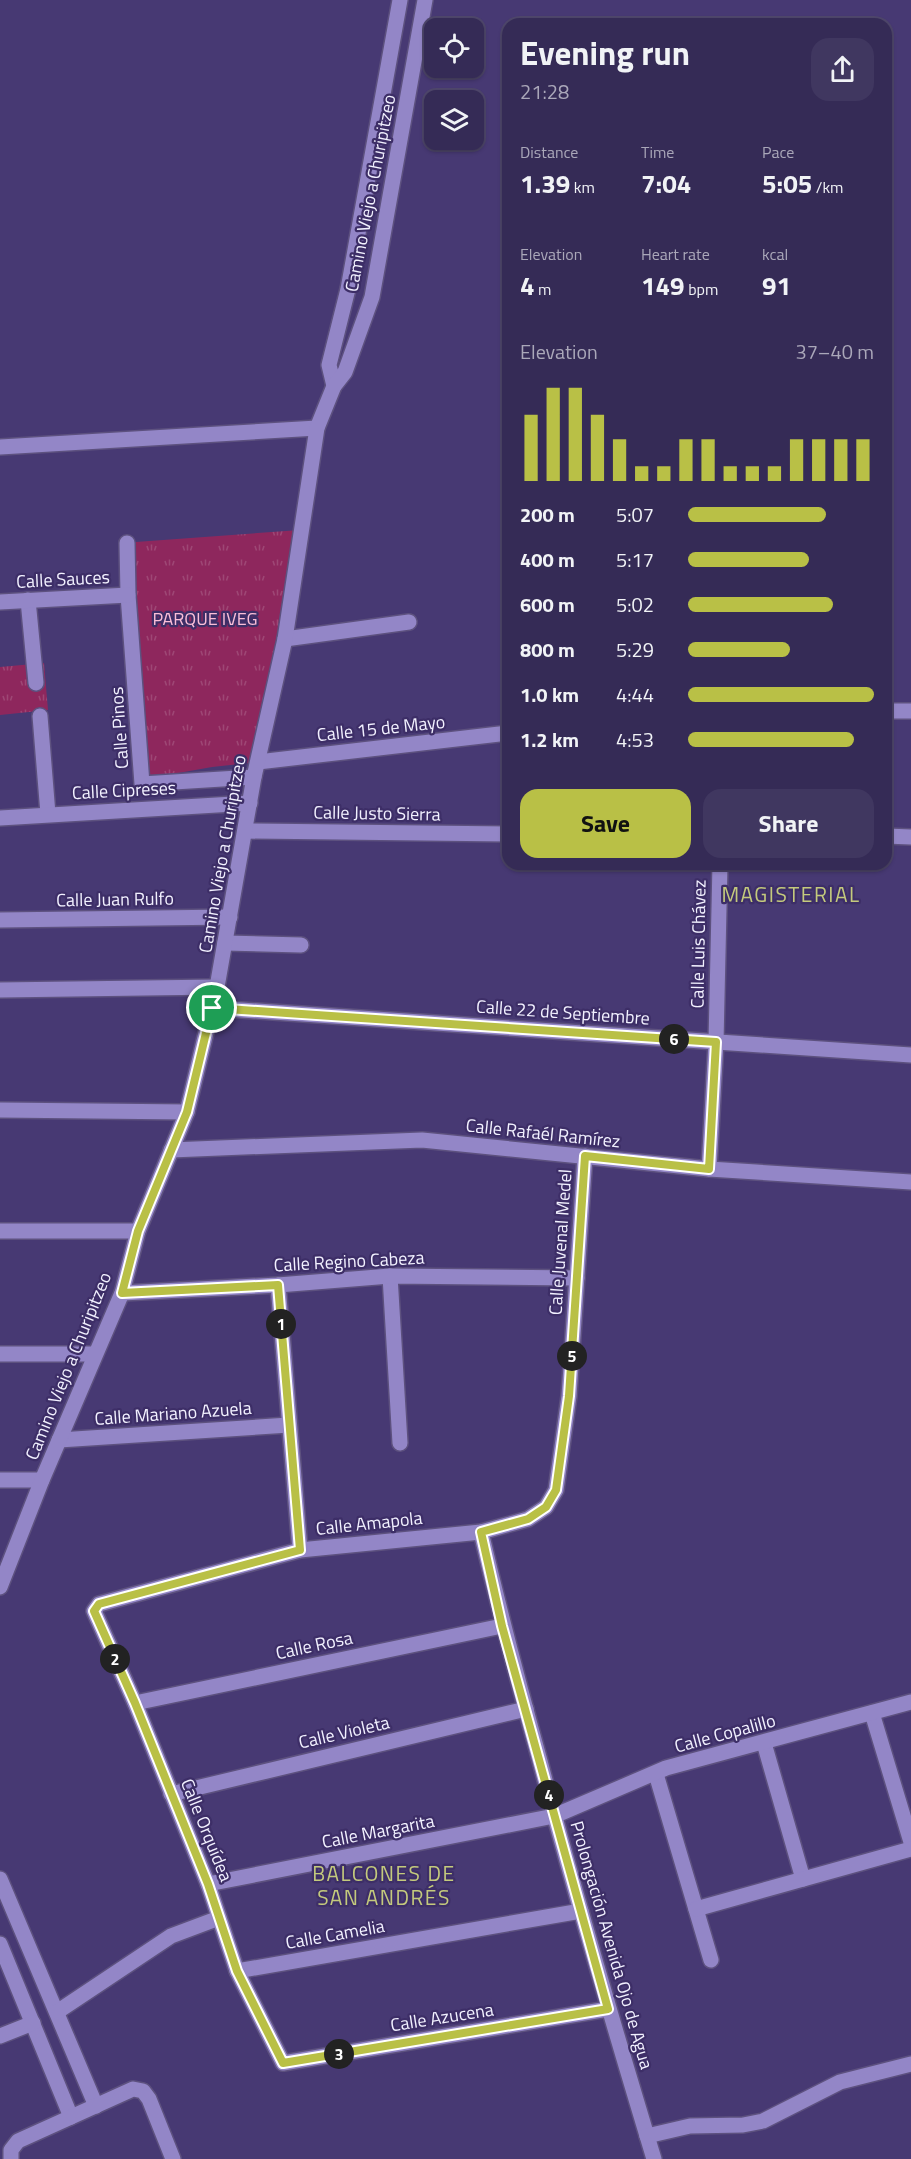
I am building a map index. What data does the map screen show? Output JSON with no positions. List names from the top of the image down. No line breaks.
{"streets":{"street":["Camino Viejo a Churipitzeo","Calle Sauces","Calle Pinos","Calle 15 de Mayo","Calle Cipreses","Calle Justo Sierra","Calle Juan Rulfo","Calle Luis Chávez","Calle 22 de Septiembre","Calle Rafaél Ramírez","Calle Juvenal Medel","Calle Regino Cabeza","Calle Mariano Azuela","Calle Amapola","Calle Rosa","Calle Violeta","Calle Copalillo","Calle Orquídea","Calle Margarita","Calle Camelia","Prolongación Avenida Ojo de Agua","Calle Azucena"]},"crossings":[["Camino Viejo a Churipitzeo","Calle Pinos"],["Camino Viejo a Churipitzeo","Calle 15 de Mayo"],["Camino Viejo a Churipitzeo","Calle Cipreses"],["Camino Viejo a Churipitzeo","Calle Justo Sierra"],["Camino Viejo a Churipitzeo","Calle Juan Rulfo"],["Camino Viejo a Churipitzeo","Calle 22 de Septiembre"],["Camino Viejo a Churipitzeo","Calle Rafaél Ramírez"],["Camino Viejo a Churipitzeo","Calle Regino Cabeza"],["Camino Viejo a Churipitzeo","Calle Mariano Azuela"],["Calle Sauces","Calle Pinos"],["Calle Luis Chávez","Calle 22 de Septiembre"],["Calle Luis Chávez","Calle Rafaél Ramírez"],["Calle Rafaél Ramírez","Calle Juvenal Medel"],["Calle Juvenal Medel","Calle Regino Cabeza"],["Calle Juvenal Medel","Calle Amapola"],["Calle Amapola","Calle Orquídea"],["Calle Amapola","Prolongación Avenida Ojo de Agua"],["Calle Rosa","Calle Orquídea"],["Calle Rosa","Prolongación Avenida Ojo de Agua"],["Calle Violeta","Calle Orquídea"],["Calle Violeta","Prolongación Avenida Ojo de Agua"],["Calle Copalillo","Calle Margarita"],["Calle Copalillo","Prolongación Avenida Ojo de Agua"],["Calle Orquídea","Calle Margarita"],["Calle Orquídea","Calle Camelia"],["Calle Orquídea","Calle Azucena"],["Calle Margarita","Prolongación Avenida Ojo de Agua"],["Calle Camelia","Prolongación Avenida Ojo de Agua"],["Prolongación Avenida Ojo de Agua","Calle Azucena"]],"districts":["MAGISTERIAL","BALCONES DE SAN ANDRÉS"],"parks":["PARQUE IVEG"],"page":{"heading":["Evening run","21:28"],"stats":[["Distance","1.39 km"],["Time","7:04"],["Pace","5:05 /km"],["Elevation","4 m"],["Heart rate","149 bpm"],["kcal","91"]],"chart":["Elevation","37–40 m"],"list":[{"name":"200 m","note":"5:07"},{"name":"400 m","note":"5:17"},{"name":"600 m","note":"5:02"},{"name":"800 m","note":"5:29"},{"name":"1.0 km","note":"4:44"},{"name":"1.2 km","note":"4:53"}],"buttons":["Save","Share"],"pins":["6","1","5","2","4","3"]}}
